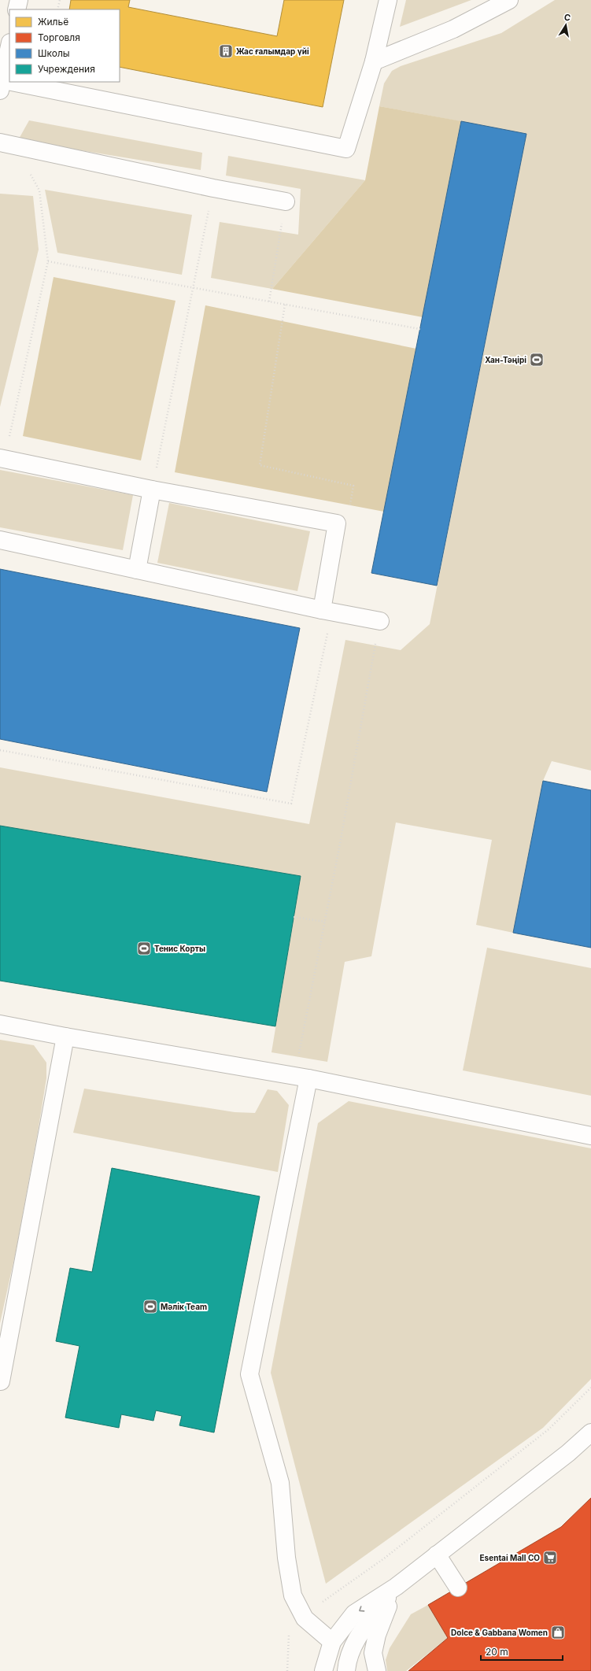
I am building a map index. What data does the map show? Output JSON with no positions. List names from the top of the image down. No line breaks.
{"places":{"building":["Жас ғалымдар үйі"],"sports":["Хан-Тәңірі","Тенис Корты","Мәлік Team"],"supermarket":["Esentai Mall СО"],"shop":["Dolce & Gabbana Women"]},"legend":["Жильё","Торговля","Школы","Учреждения"],"scale_bar":"20 m","north":"top"}
